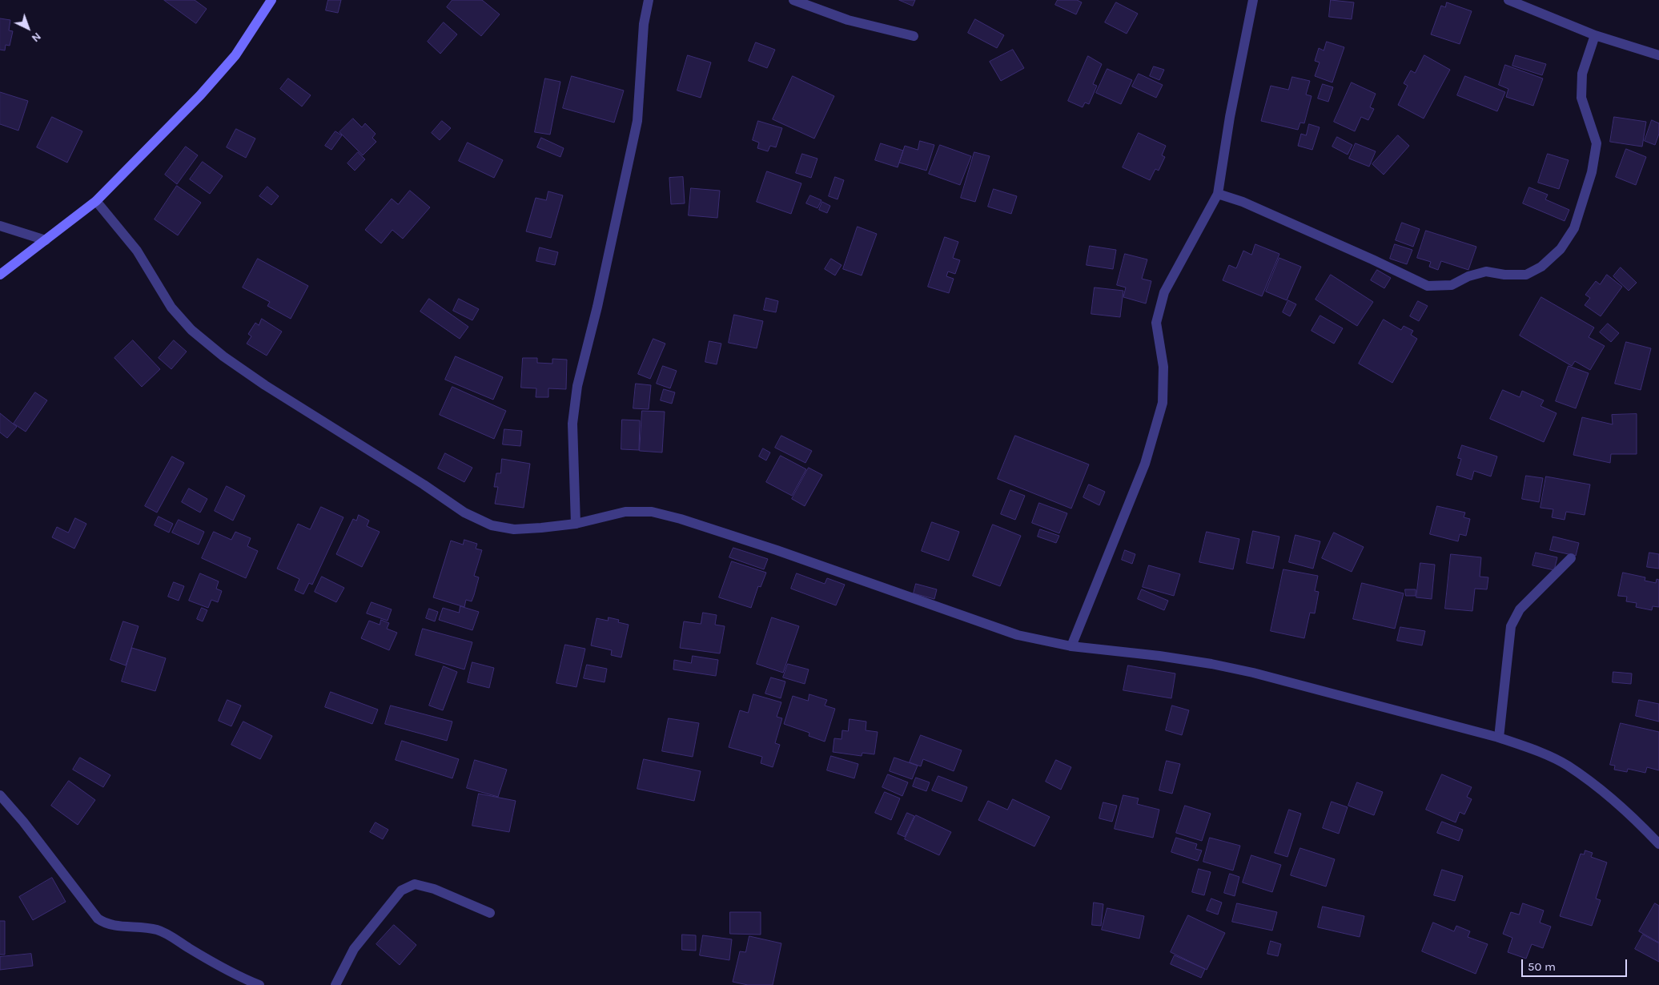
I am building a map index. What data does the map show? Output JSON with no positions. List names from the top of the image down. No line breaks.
{"scale_bar":"50 m","north":"bottom right"}
